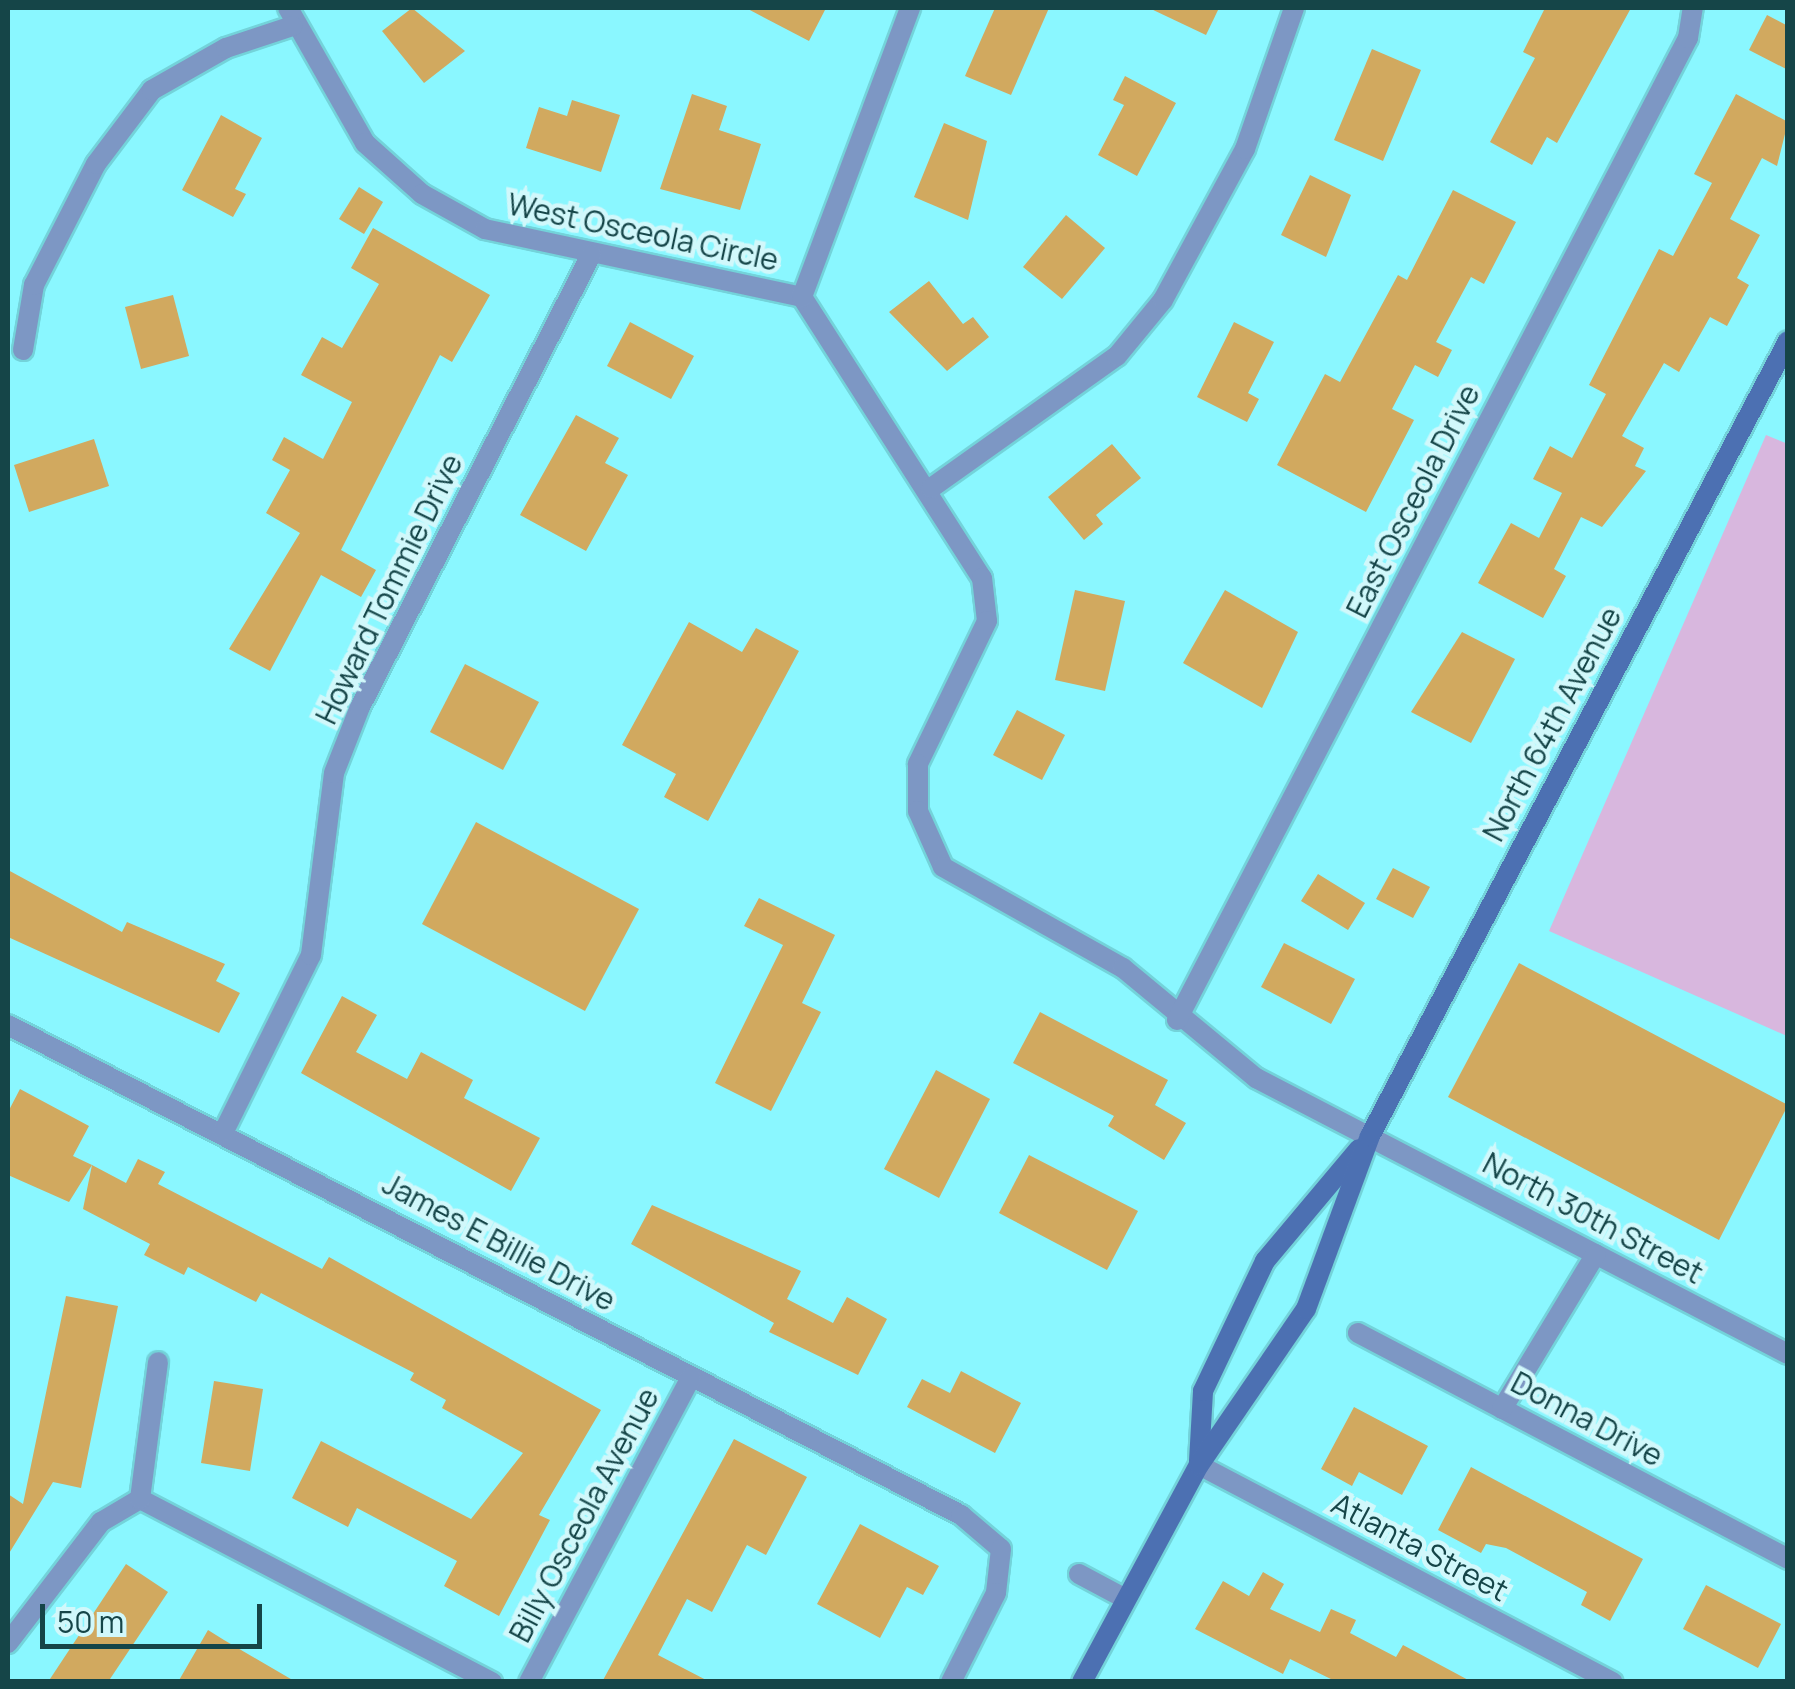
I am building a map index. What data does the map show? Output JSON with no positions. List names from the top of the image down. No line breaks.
{"streets":{"street":["West Osceola Circle","East Osceola Drive","Howard Tommie Drive","North 64th Avenue","North 30th Street","James E Billie Drive","Donna Drive","Billy Osceola Avenue","Atlanta Street"]},"crossings":[["West Osceola Circle","East Osceola Drive"],["West Osceola Circle","Howard Tommie Drive"],["West Osceola Circle","North 30th Street"],["East Osceola Drive","North 30th Street"],["Howard Tommie Drive","James E Billie Drive"],["North 64th Avenue","North 30th Street"],["North 64th Avenue","Atlanta Street"],["James E Billie Drive","Billy Osceola Avenue"]],"scale_bar":"50 m"}
